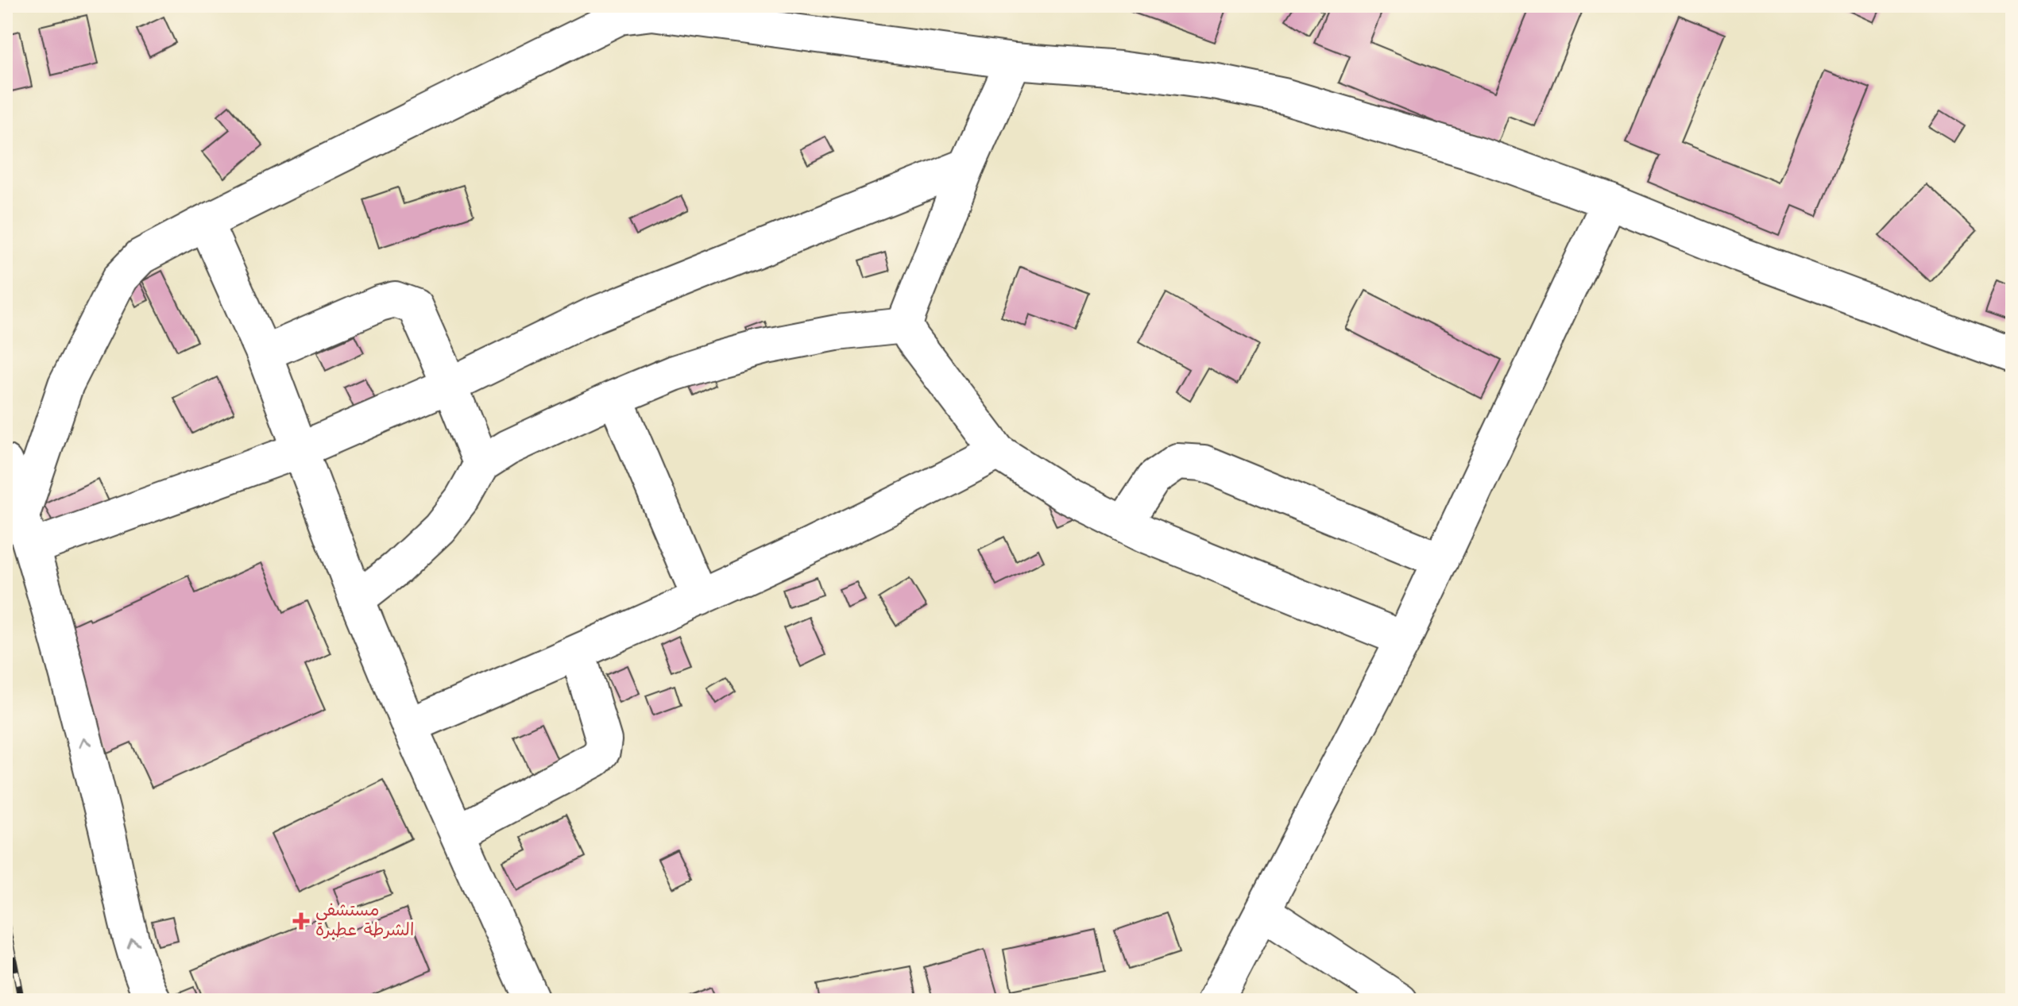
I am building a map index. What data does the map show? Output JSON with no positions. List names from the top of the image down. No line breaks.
{"places":{"health":["مستشفى الشرطة عطبرة"]}}
